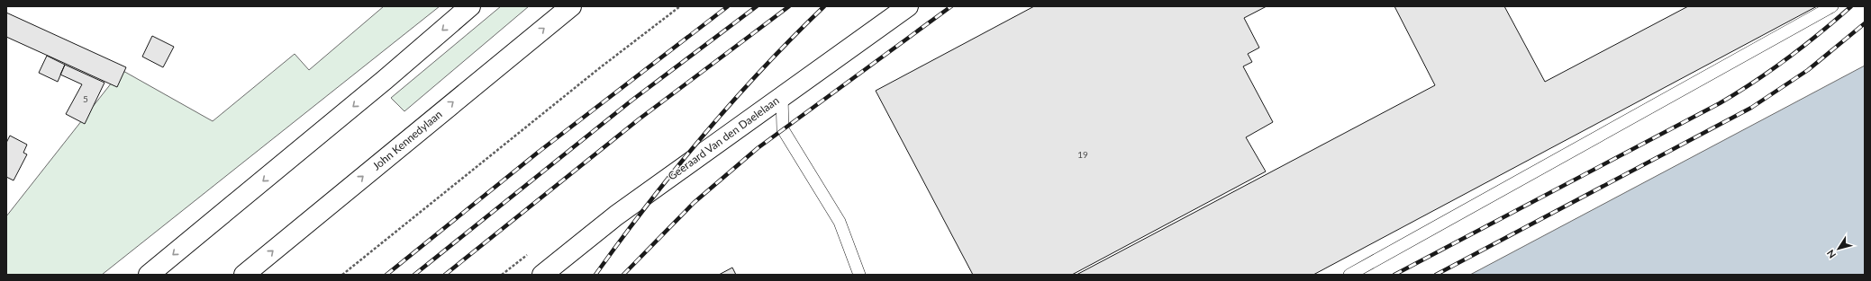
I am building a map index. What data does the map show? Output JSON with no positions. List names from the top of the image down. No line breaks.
{"streets":{"main road":["Geeraard Van den Daelelaan","John Kennedylaan"]},"house_numbers":["5","19"],"north":"bottom left"}
